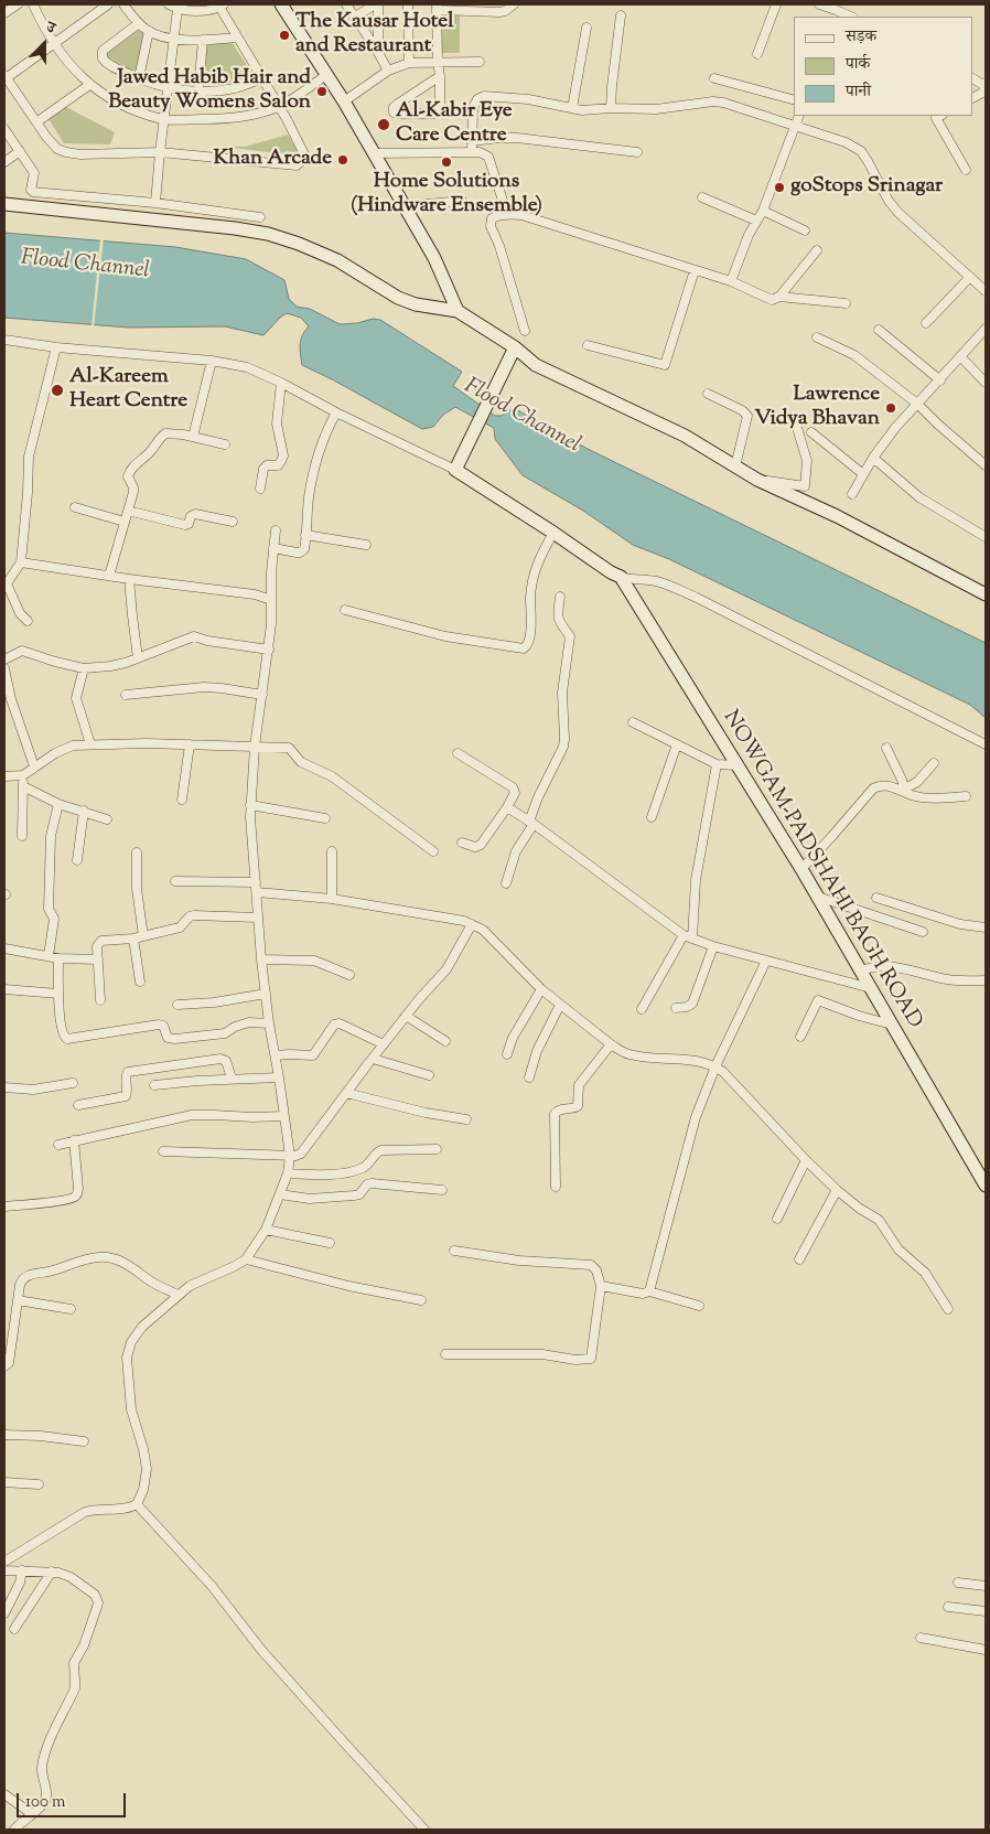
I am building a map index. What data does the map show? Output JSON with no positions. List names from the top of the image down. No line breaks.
{"streets":{"main road":["NOWGAM-PADSHAHI BAGH ROAD"]},"water":["Flood Channel"],"places":["The Kausar Hotel and Restaurant","Jawed Habib Hair and Beauty Womens Salon","Al-Kabir Eye Care Centre","Khan Arcade","Home Solutions (Hindware Ensemble)","goStops Srinagar","Al-Kareem Heart Centre","Lawrence Vidya Bhavan"],"legend":["सड़क","पार्क","पानी"],"scale_bar":"100 m","north":"top"}
